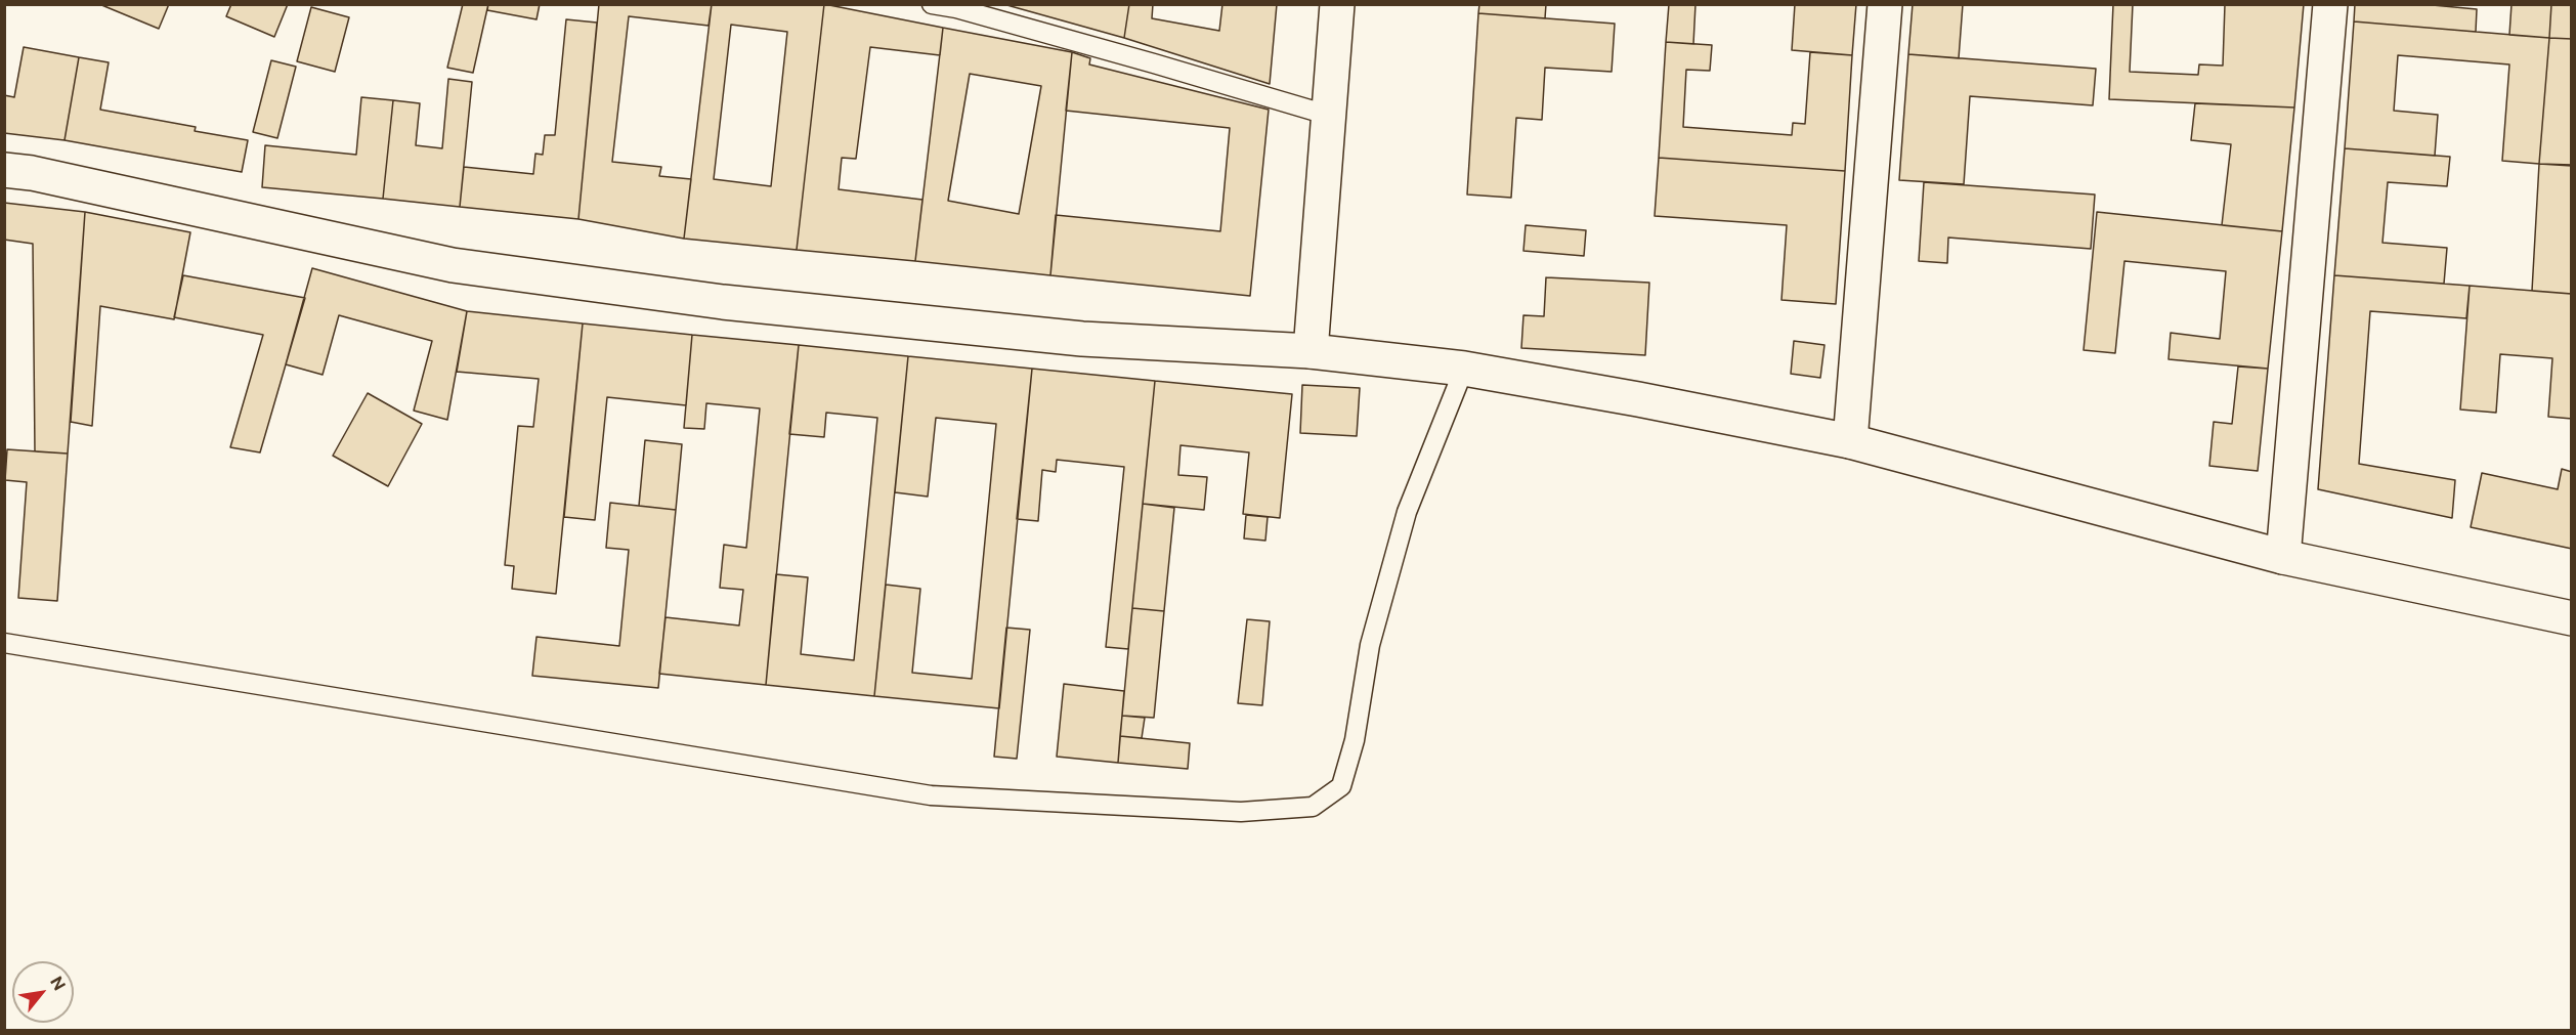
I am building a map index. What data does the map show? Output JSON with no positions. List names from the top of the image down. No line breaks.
{"north":"top right"}
